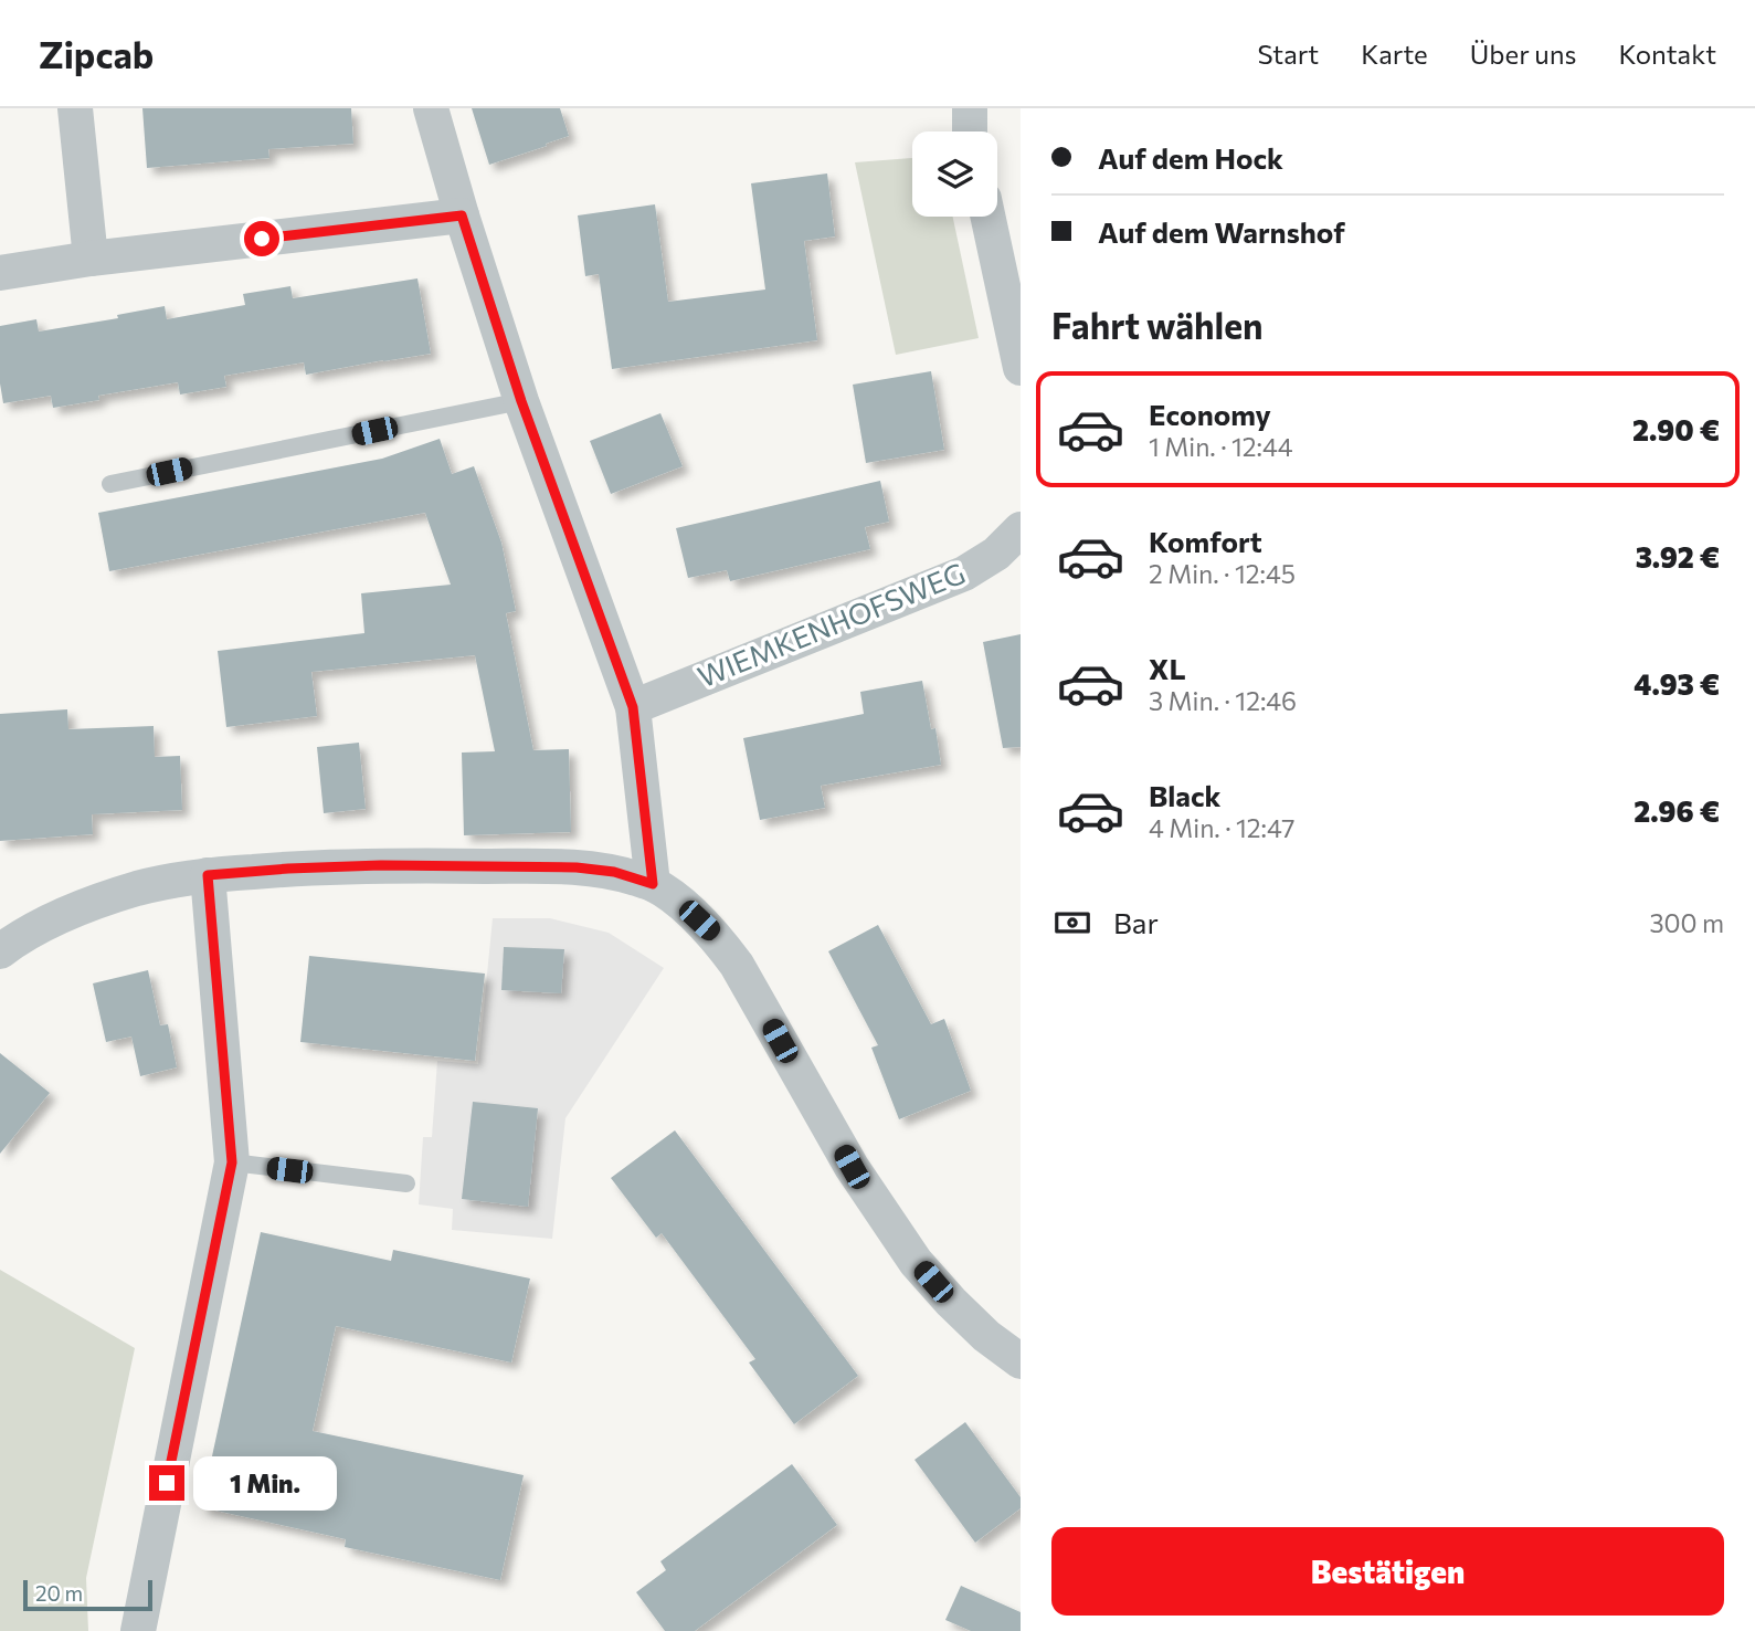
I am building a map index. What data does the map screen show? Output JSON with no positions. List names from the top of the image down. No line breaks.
{"streets":{"street":["WIEMKENHOFSWEG"]},"scale_bar":"20 m","page":{"header":"Zipcab","nav":["Start","Karte","Über uns","Kontakt"],"banner":["Auf dem Hock","Auf dem Warnshof"],"heading":"Fahrt wählen","list":[{"name":"Economy","note":"1 Min. · 12:44","value":"2.90 €"},{"name":"Komfort","note":"2 Min. · 12:45","value":"3.92 €"},{"name":"XL","note":"3 Min. · 12:46","value":"4.93 €"},{"name":"Black","note":"4 Min. · 12:47","value":"2.96 €"}],"pay":["Bar","300 m"],"bubble":"1 Min.","buttons":"Bestätigen","scale":"20 m"}}
